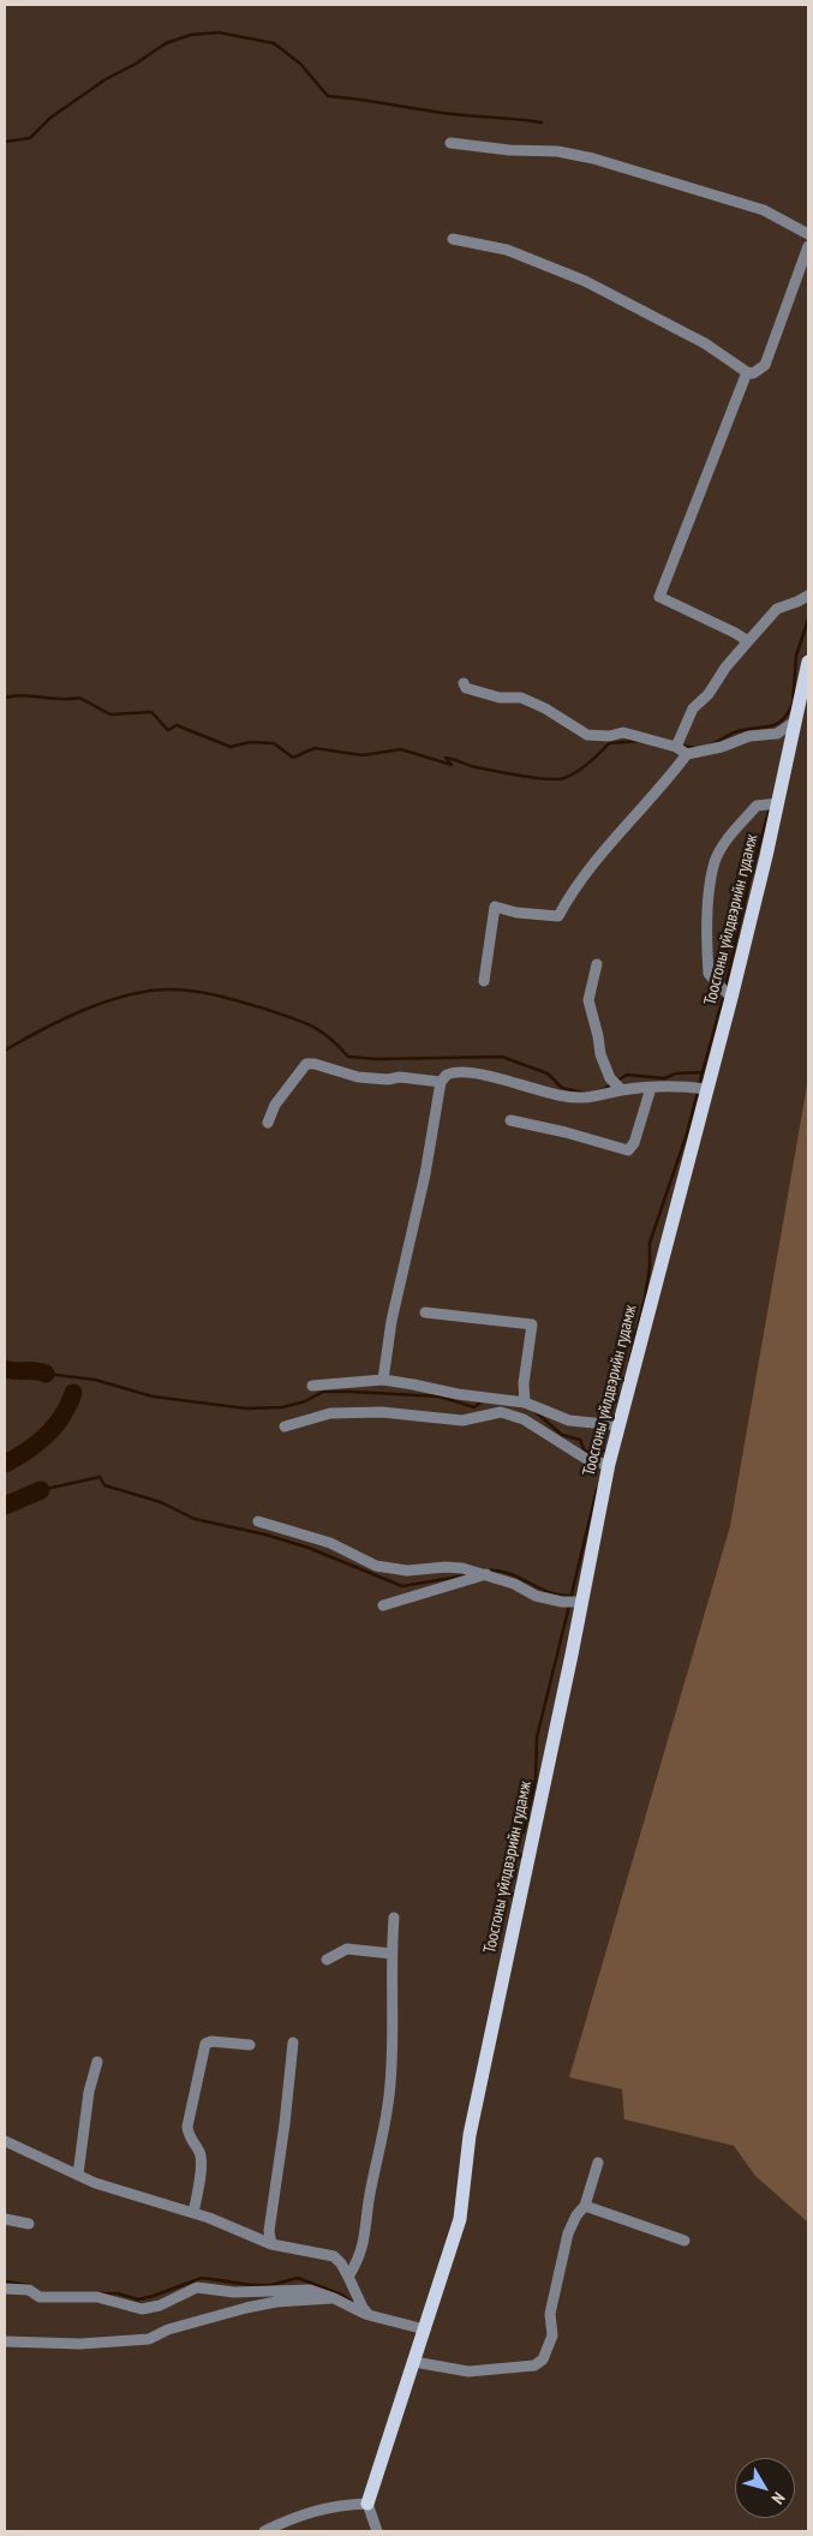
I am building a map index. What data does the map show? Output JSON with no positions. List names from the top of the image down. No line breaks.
{"streets":{"main road":["Тоосгоны үйлдвэрийн гудамж"]},"north":"bottom right"}
